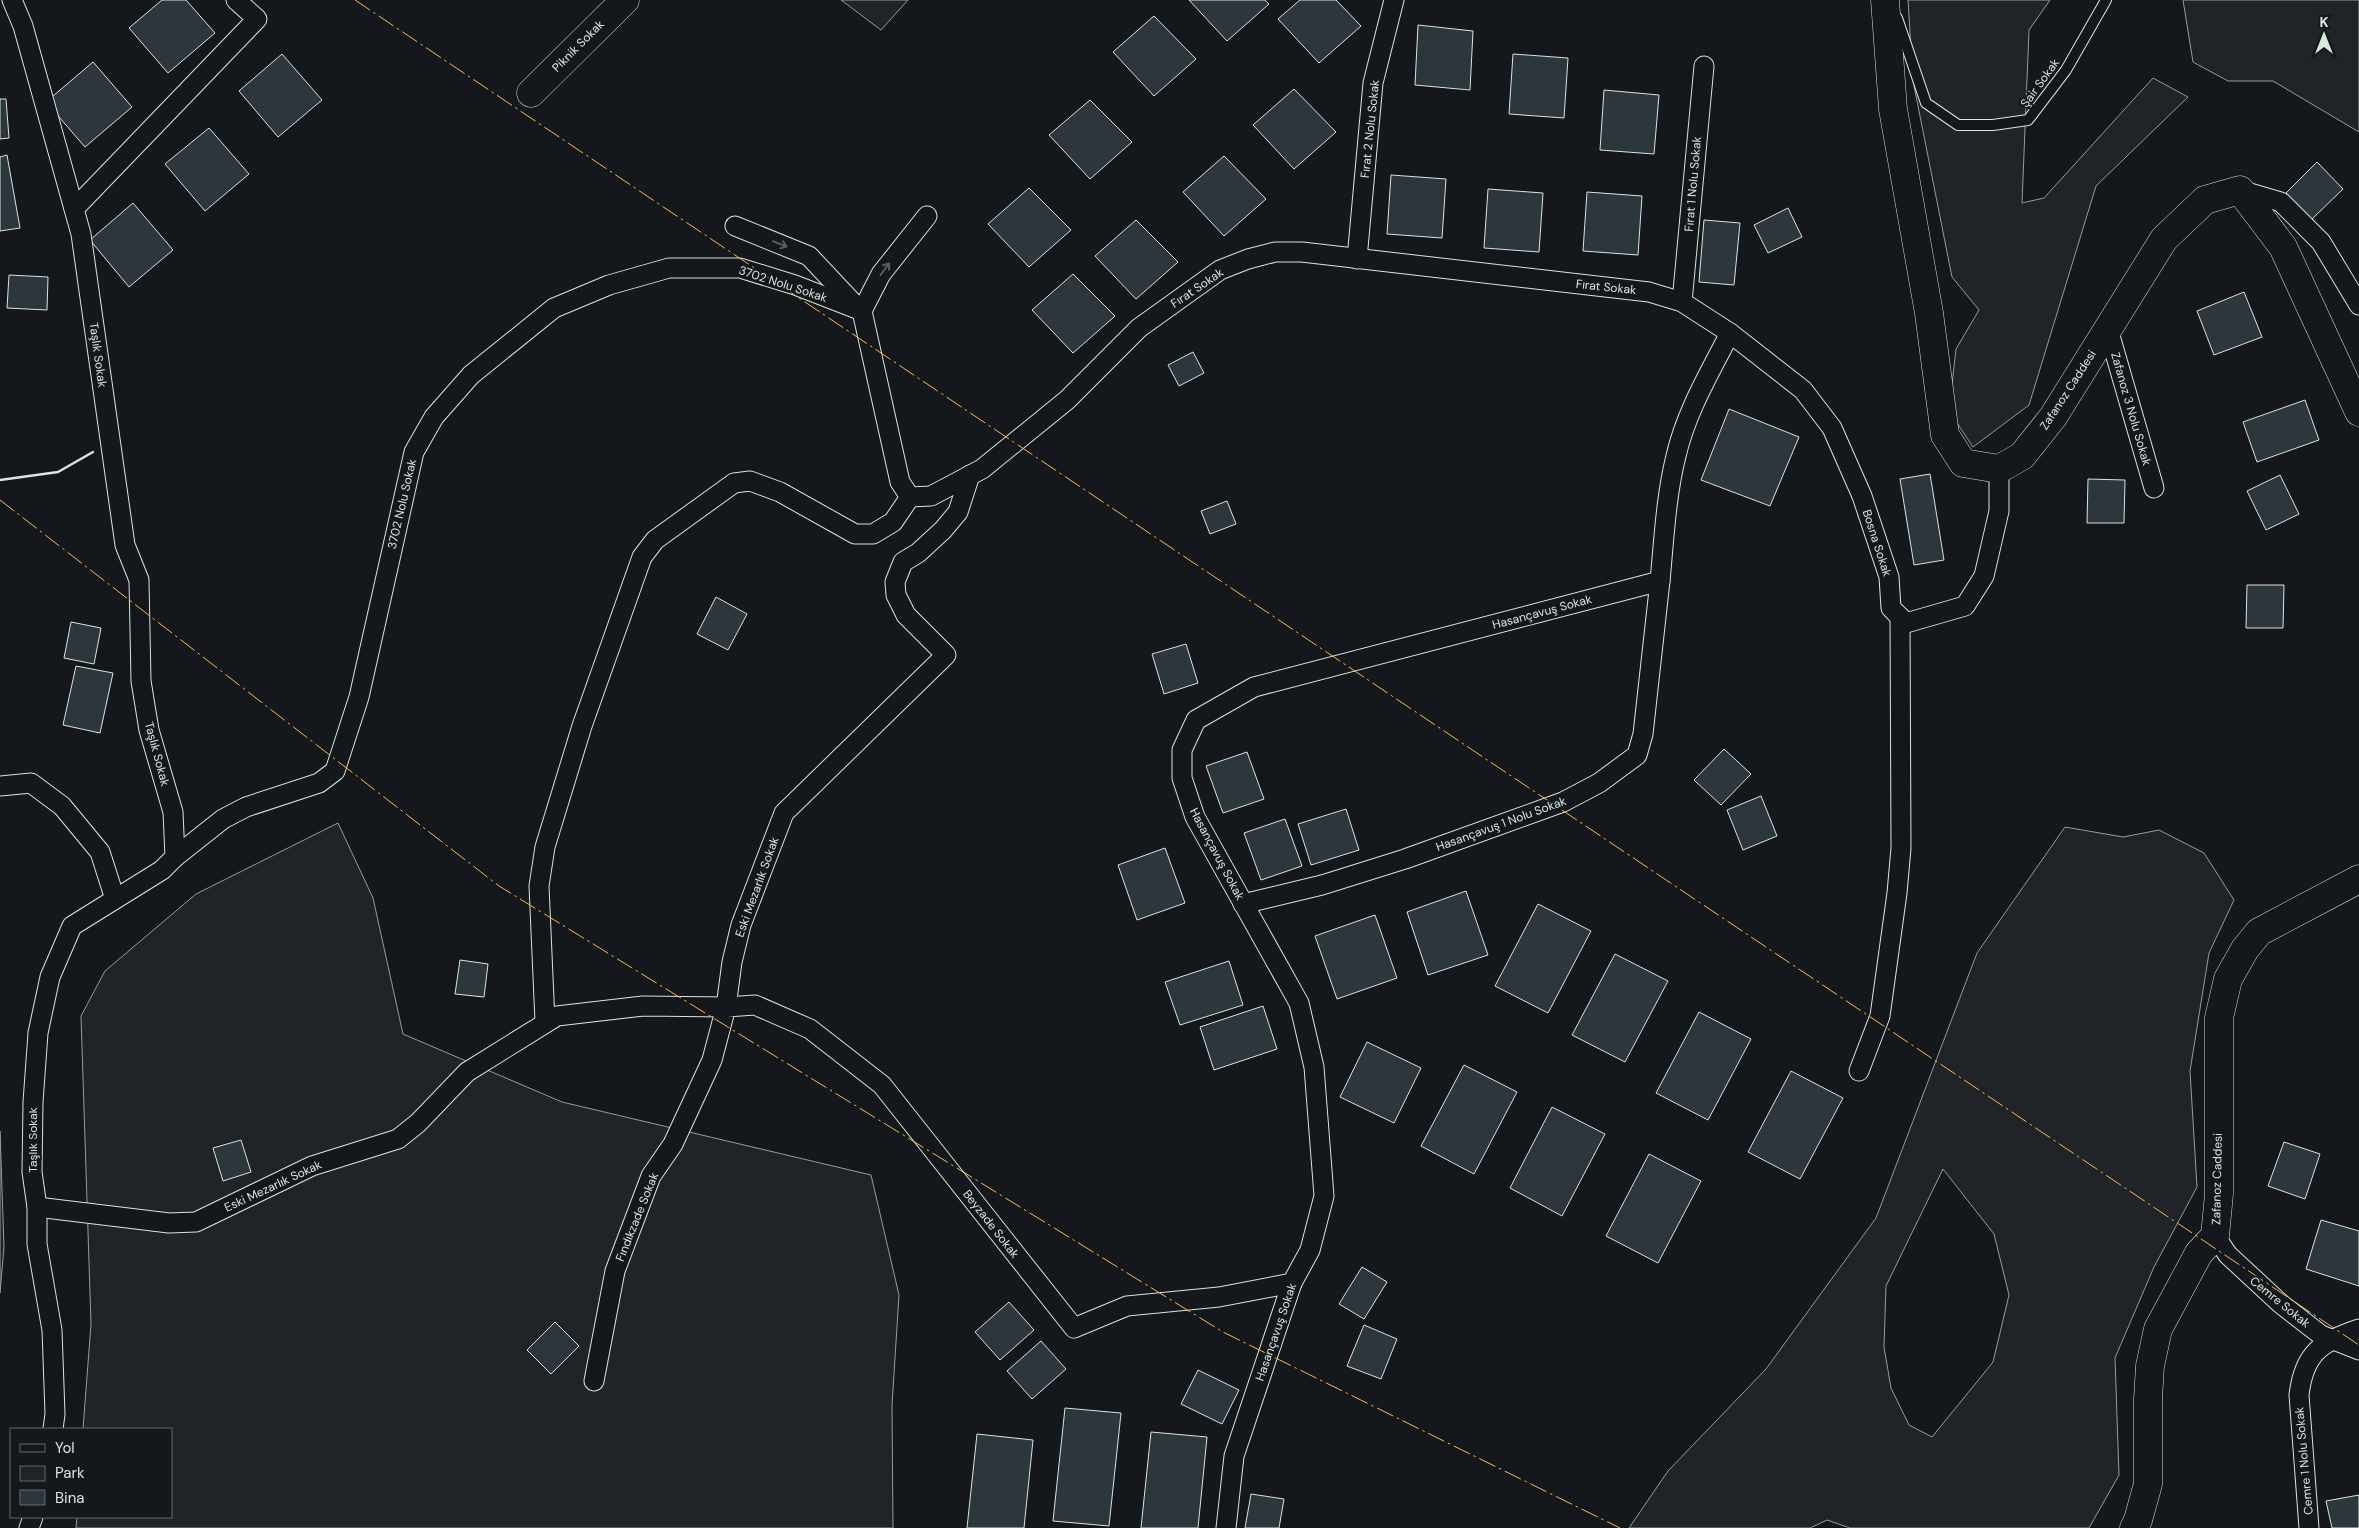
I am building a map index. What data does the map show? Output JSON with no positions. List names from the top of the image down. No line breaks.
{"streets":{"street":["Piknik Sokak","Fırat 2 Nolu Sokak","Fırat 1 Nolu Sokak","3702 Nolu Sokak","Fırat Sokak","Taşlık Sokak","Zafanoz Caddesi","Zafanoz 3 Nolu Sokak","Bosna Sokak","Hasançavuş Sokak","Hasançavuş 1 Nolu Sokak","Eski Mezarlık Sokak","Fındıkzade Sokak","Beyzade Sokak","Cemre Sokak","Cemre 1 Nolu Sokak"],"lane":["Şair Sokak"]},"crossings":[["Fırat 2 Nolu Sokak","Fırat Sokak"],["Fırat 1 Nolu Sokak","Fırat Sokak"],["3702 Nolu Sokak","Taşlık Sokak"],["Fırat Sokak","Bosna Sokak"],["Fırat Sokak","Eski Mezarlık Sokak"],["Taşlık Sokak","Eski Mezarlık Sokak"],["Zafanoz Caddesi","Zafanoz 3 Nolu Sokak"],["Zafanoz Caddesi","Cemre Sokak"],["Hasançavuş Sokak","Hasançavuş 1 Nolu Sokak"],["Hasançavuş Sokak","Beyzade Sokak"],["Eski Mezarlık Sokak","Fındıkzade Sokak"],["Eski Mezarlık Sokak","Beyzade Sokak"],["Fındıkzade Sokak","Beyzade Sokak"],["Cemre Sokak","Cemre 1 Nolu Sokak"]],"legend":["Yol","Park","Bina"],"north":"top"}
